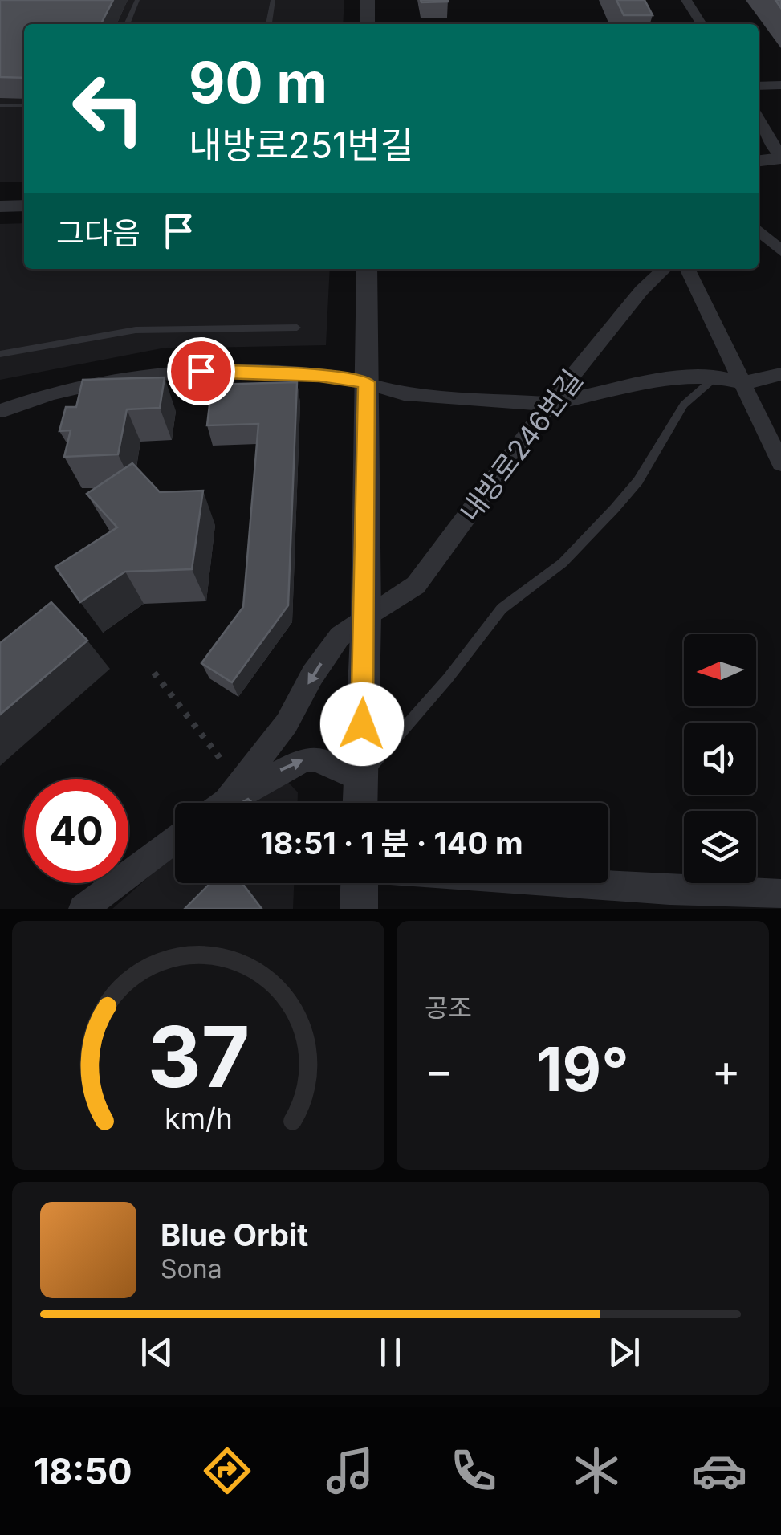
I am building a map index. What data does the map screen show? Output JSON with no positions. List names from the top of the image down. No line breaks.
{"streets":{"street":["내방로246번길"]},"north":"left","page":{"turn":["90 m","내방로251번길"],"then":"그다음","limit":"40","trip":"18:51 · 1 분 · 140 m","tile":"공조","heat":["−","19°","+"],"song":["Blue Orbit","Sona"],"tabs":"18:50","gauge":["37","km/h"]}}
